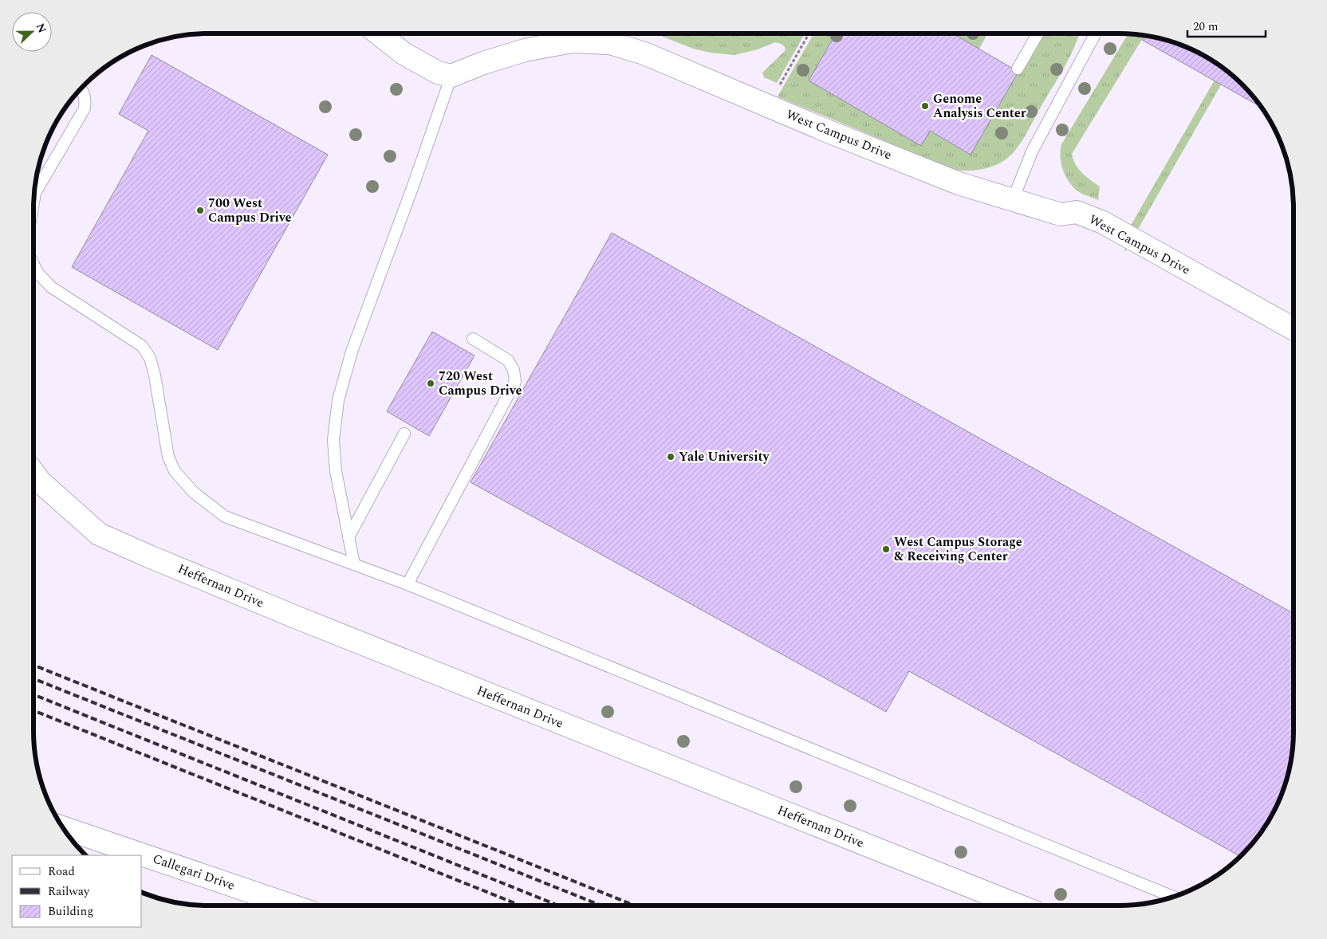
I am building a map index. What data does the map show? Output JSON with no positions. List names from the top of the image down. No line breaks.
{"streets":{"street":["West Campus Drive","Heffernan Drive","Callegari Drive"]},"places":["Genome Analysis Center","700 West Campus Drive","720 West Campus Drive","Yale University","West Campus Storage & Receiving Center"],"legend":["Road","Railway","Building"],"scale_bar":"20 m","north":"right"}
